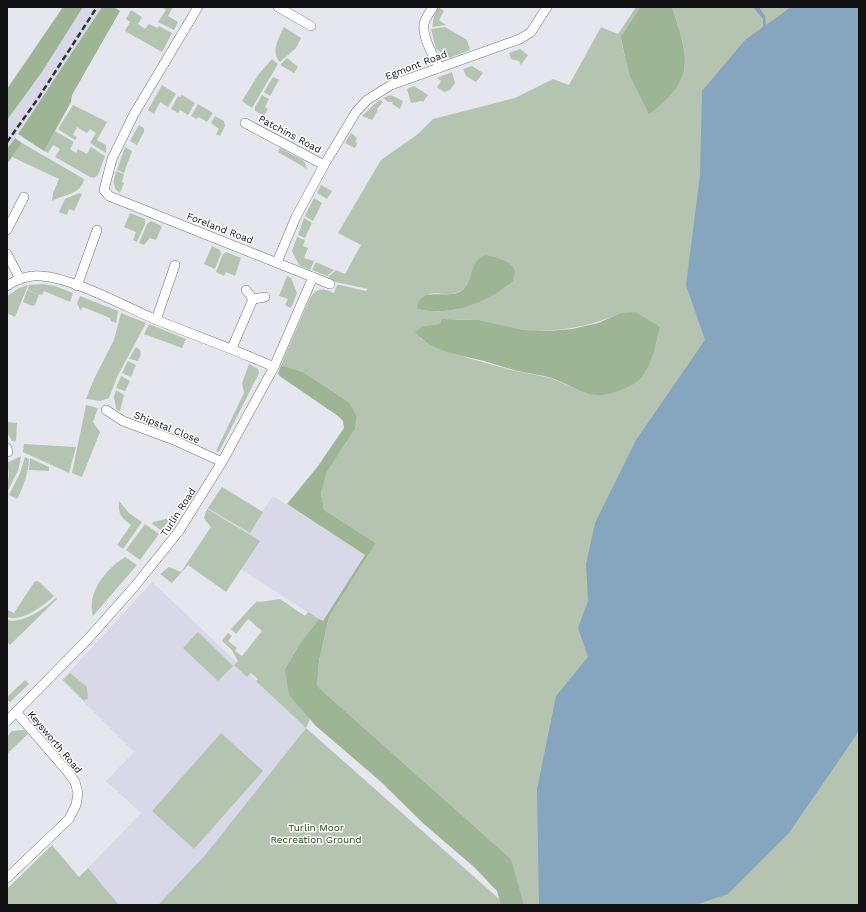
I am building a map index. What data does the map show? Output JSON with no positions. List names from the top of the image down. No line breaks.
{"streets":{"street":["Egmont Road","Patchins Road","Foreland Road","Shipstal Close","Turlin Road","Keysworth Road"]},"crossings":[["Egmont Road","Patchins Road"],["Egmont Road","Foreland Road"],["Foreland Road","Turlin Road"],["Shipstal Close","Turlin Road"],["Turlin Road","Keysworth Road"]],"parks":["Turlin Moor Recreation Ground"]}
